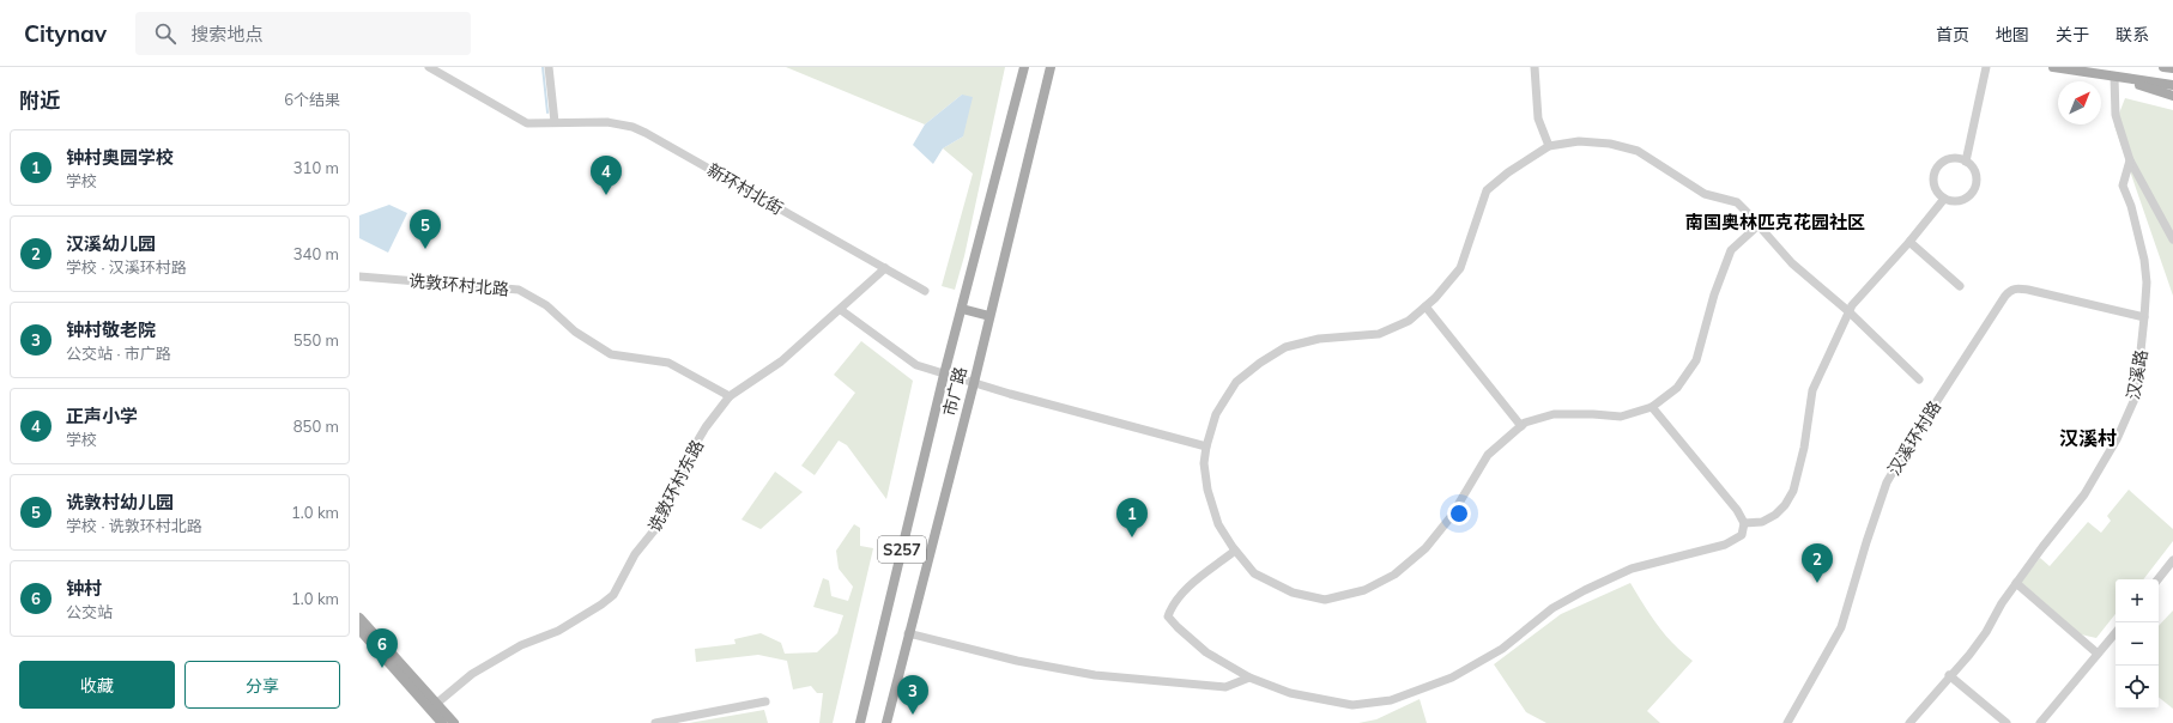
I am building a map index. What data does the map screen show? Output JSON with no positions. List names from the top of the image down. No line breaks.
{"streets":{"main road":["市广路","S257"],"street":["新环村北街","诜敦环村北路","汉溪路","汉溪环村路","诜敦环村东路"]},"crossings":[["新环村北街","诜敦环村东路"],["诜敦环村北路","诜敦环村东路"],["汉溪路","汉溪环村路"]],"districts":["南国奥林匹克花园社区","汉溪村"],"north":"top right","page":{"header":"Citynav","search":"搜索地点","nav":["首页","地图","关于","联系"],"heading":["附近","6个结果"],"list":[{"mark":"1","name":"钟村奥园学校","note":"学校","value":"310 m"},{"mark":"2","name":"汉溪幼儿园","note":"学校 · 汉溪环村路","value":"340 m"},{"mark":"3","name":"钟村敬老院","note":"公交站 · 市广路","value":"550 m"},{"mark":"4","name":"正声小学","note":"学校","value":"850 m"},{"mark":"5","name":"诜敦村幼儿园","note":"学校 · 诜敦环村北路","value":"1.0 km"},{"mark":"6","name":"钟村","note":"公交站","value":"1.0 km"}],"pins":["4","5","1","2","6","3"],"map_buttons":["+","−"],"buttons":["收藏","分享"]}}
